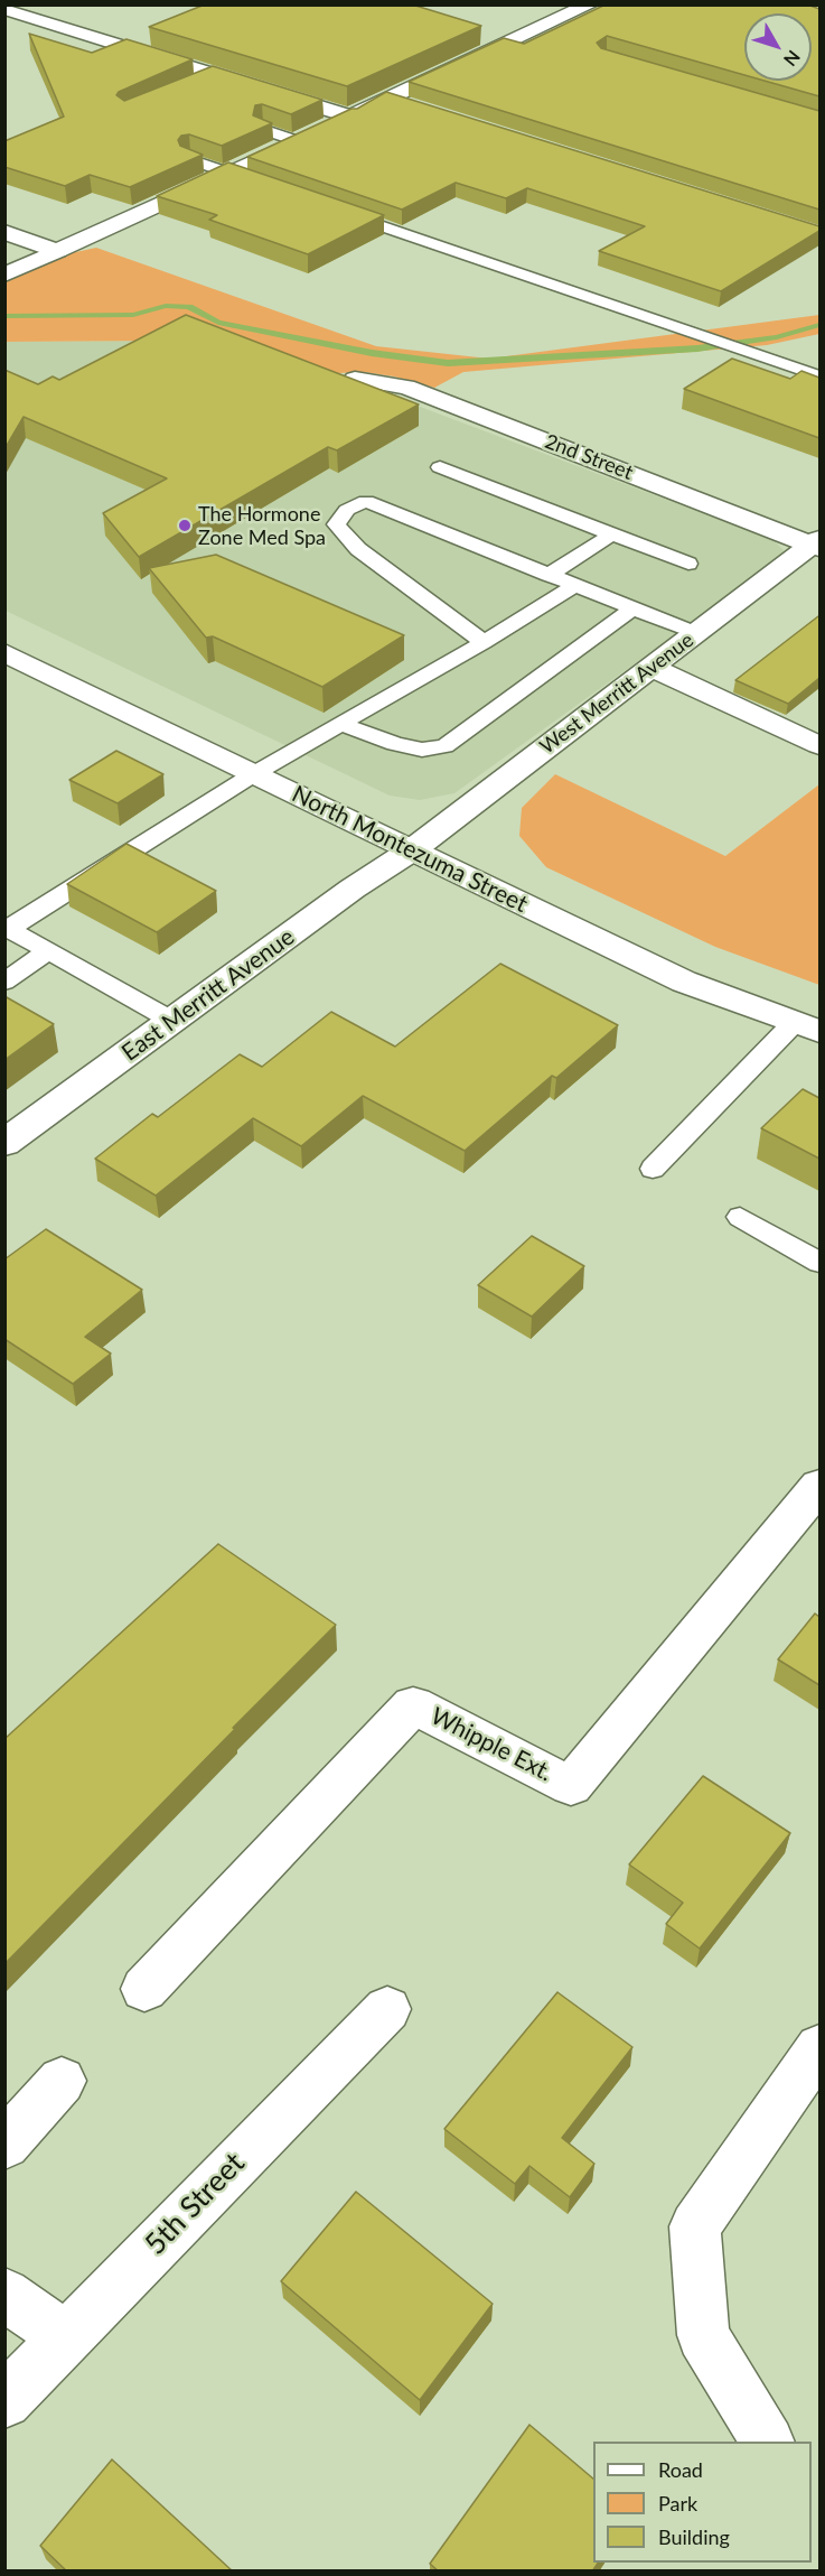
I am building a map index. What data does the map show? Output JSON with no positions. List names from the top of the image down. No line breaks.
{"streets":{"street":["2nd Street","West Merritt Avenue","North Montezuma Street","East Merritt Avenue","Whipple Ext.","5th Street"]},"crossings":[["2nd Street","West Merritt Avenue"],["West Merritt Avenue","North Montezuma Street"],["West Merritt Avenue","East Merritt Avenue"],["North Montezuma Street","East Merritt Avenue"]],"places":["The Hormone Zone Med Spa"],"legend":["Road","Park","Building"],"north":"bottom right"}
